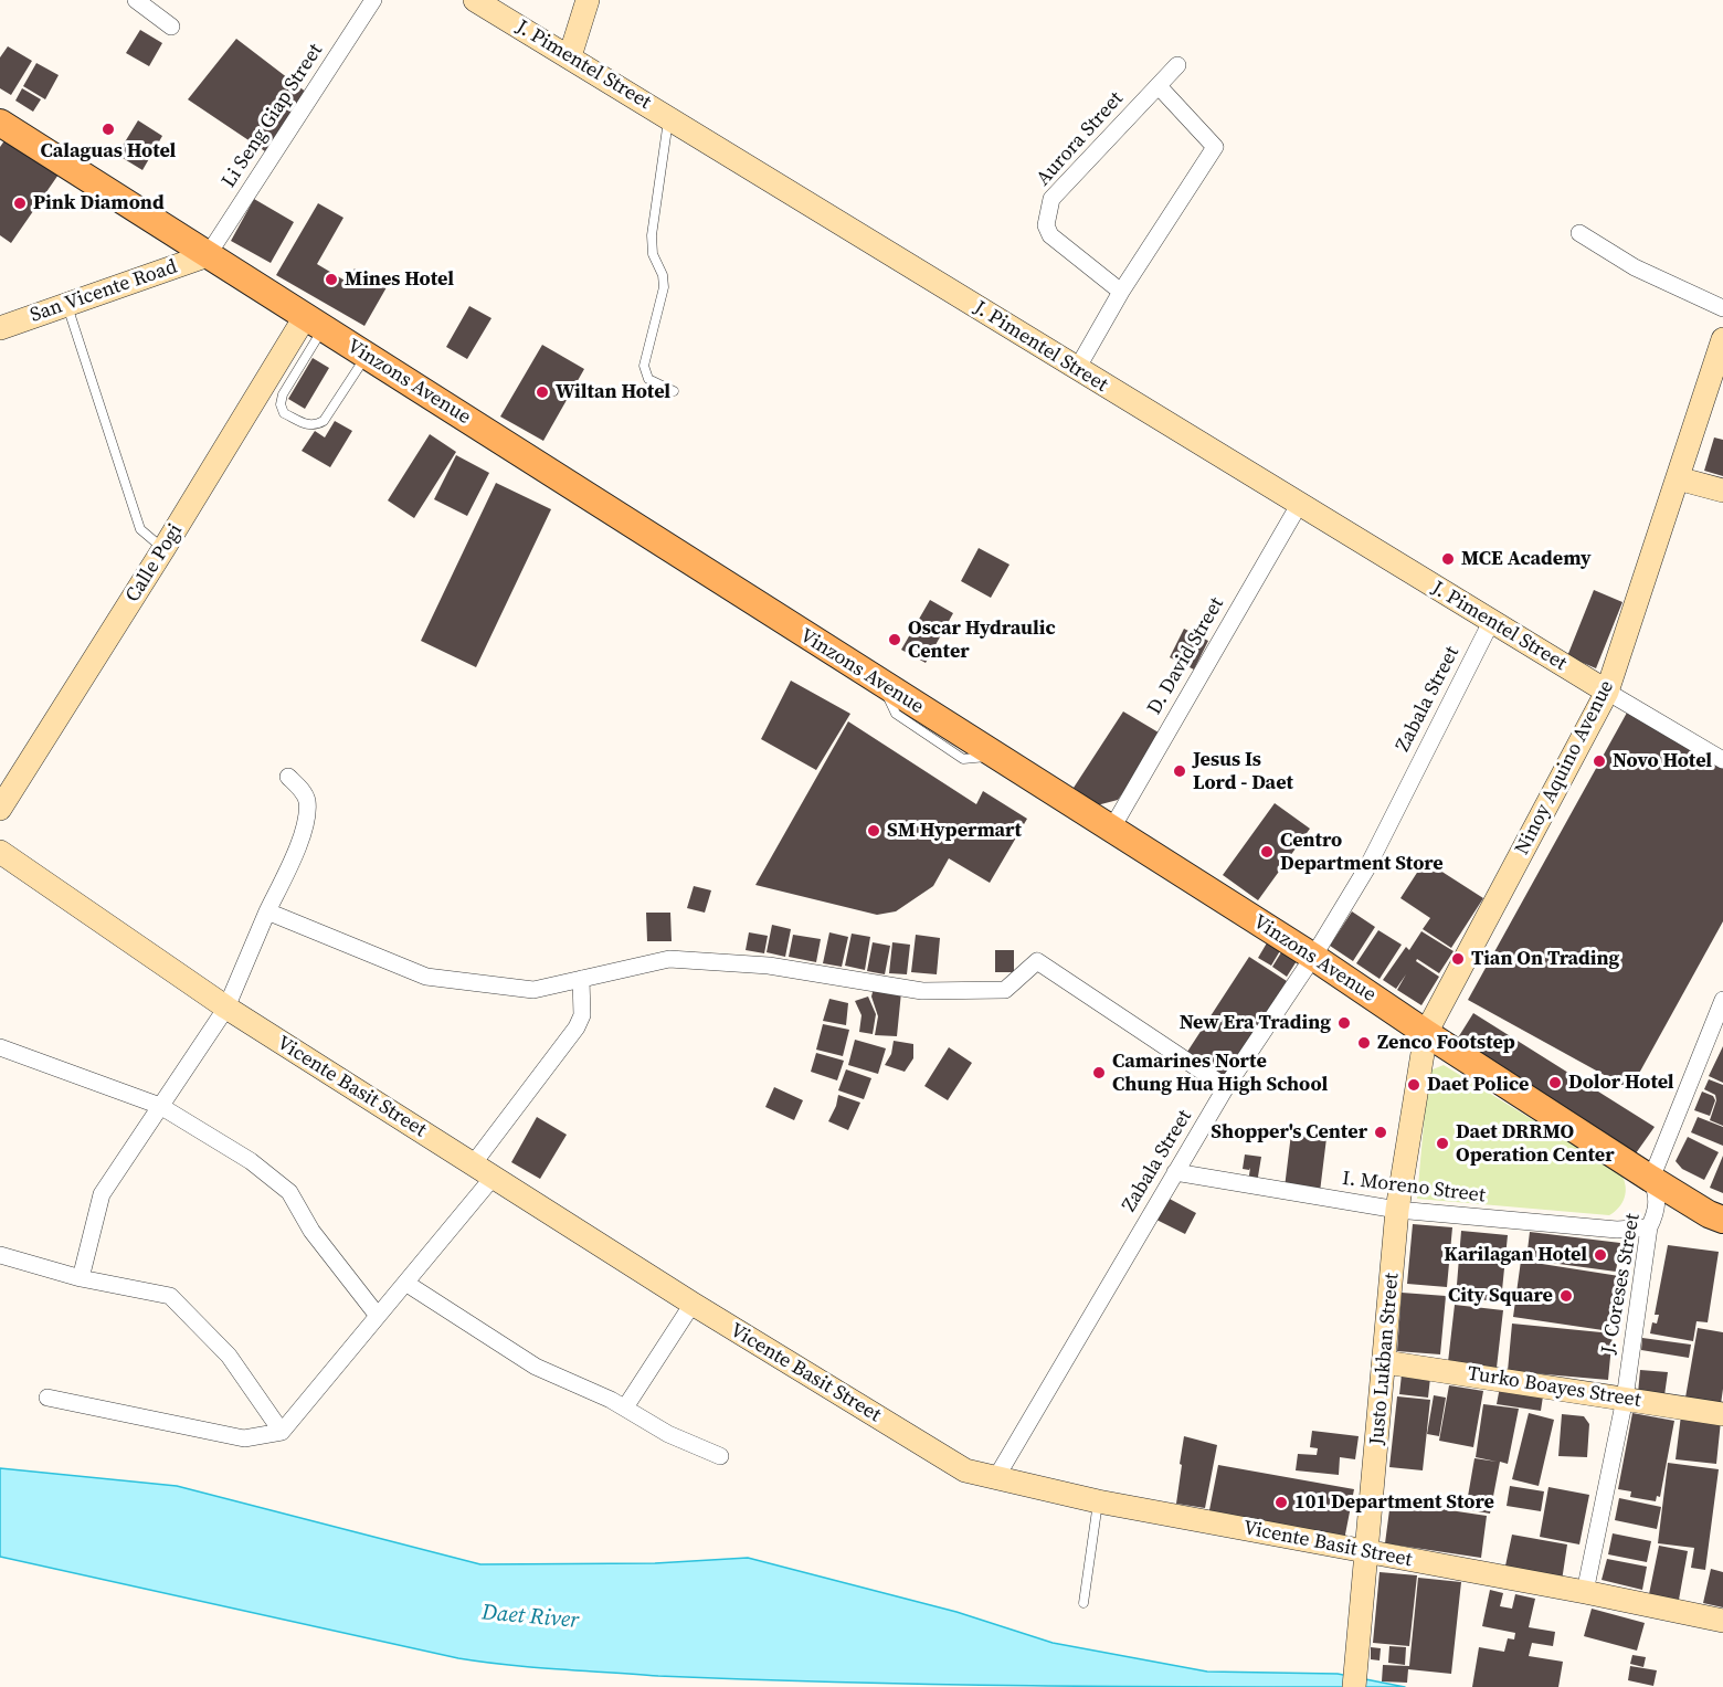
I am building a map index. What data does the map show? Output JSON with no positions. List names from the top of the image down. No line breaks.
{"streets":{"main road":["Vinzons Avenue"],"street":["J. Pimentel Street","Li Seng Giap Street","Aurora Street","San Vicente Road","Calle Pogi","D. David Street","Zabala Street","Ninoy Aquino Avenue","Vicente Basit Street","I. Moreno Street","J. Coreses Street","Justo Lukban Street","Turko Boayes Street"]},"crossings":[["J. Pimentel Street","D. David Street"],["J. Pimentel Street","Zabala Street"],["J. Pimentel Street","Ninoy Aquino Avenue"],["Li Seng Giap Street","San Vicente Road"],["Li Seng Giap Street","Vinzons Avenue"],["San Vicente Road","Vinzons Avenue"],["Vinzons Avenue","Calle Pogi"],["Vinzons Avenue","D. David Street"],["Vinzons Avenue","Zabala Street"],["Vinzons Avenue","Ninoy Aquino Avenue"],["Vinzons Avenue","J. Coreses Street"],["Vinzons Avenue","Justo Lukban Street"],["Zabala Street","Vicente Basit Street"],["Zabala Street","I. Moreno Street"],["Ninoy Aquino Avenue","Justo Lukban Street"],["Vicente Basit Street","J. Coreses Street"],["Vicente Basit Street","Justo Lukban Street"],["I. Moreno Street","J. Coreses Street"],["I. Moreno Street","Justo Lukban Street"],["J. Coreses Street","Turko Boayes Street"],["Justo Lukban Street","Turko Boayes Street"]],"water":["Daet River"],"places":["Calaguas Hotel","Pink Diamond","Mines Hotel","Wiltan Hotel","MCE Academy","Oscar Hydraulic Center","Novo Hotel","Jesus Is Lord - Daet","SM Hypermart","Centro Department Store","Tian On Trading","New Era Trading","Zenco Footstep","Camarines Norte Chung Hua High School","Dolor Hotel","Daet Police","Shopper's Center","Daet DRRMO Operation Center","Karilagan Hotel","City Square","101 Department Store"]}
